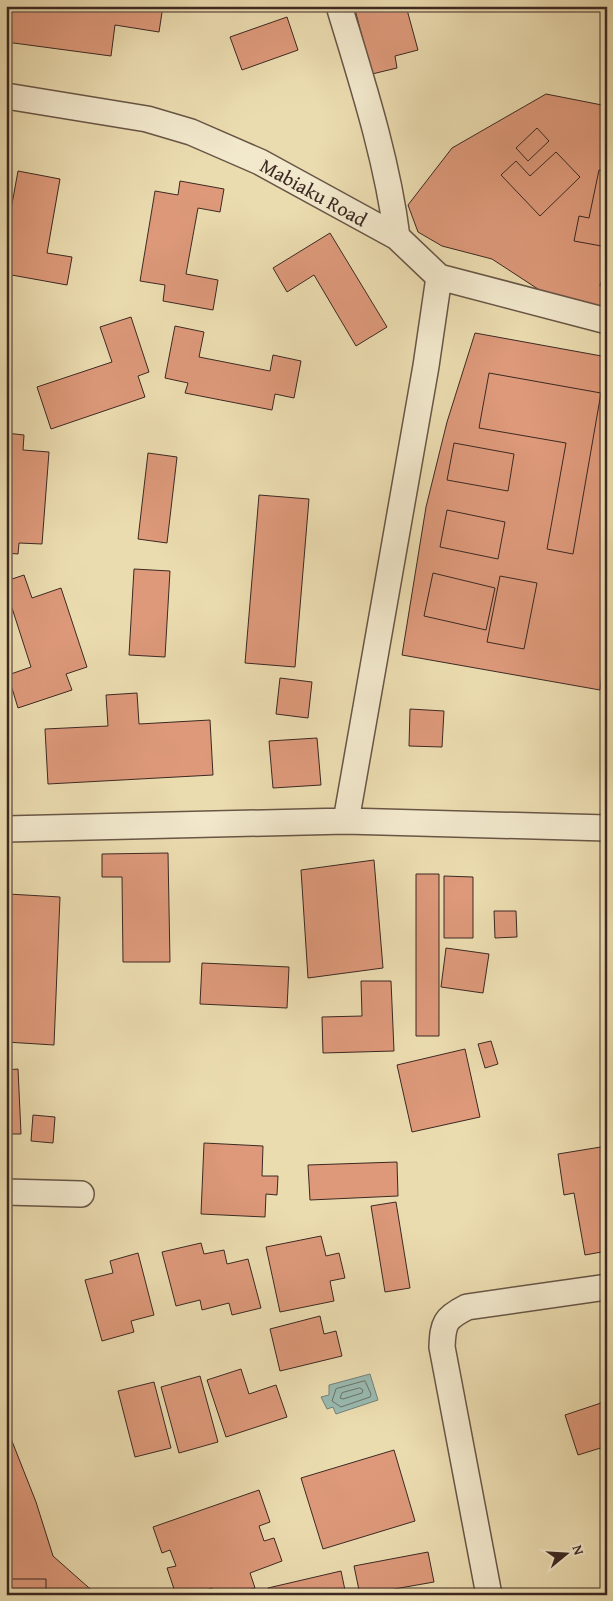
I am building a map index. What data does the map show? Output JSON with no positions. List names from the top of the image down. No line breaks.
{"streets":{"street":["Mabiaku Road"]},"north":"right"}
